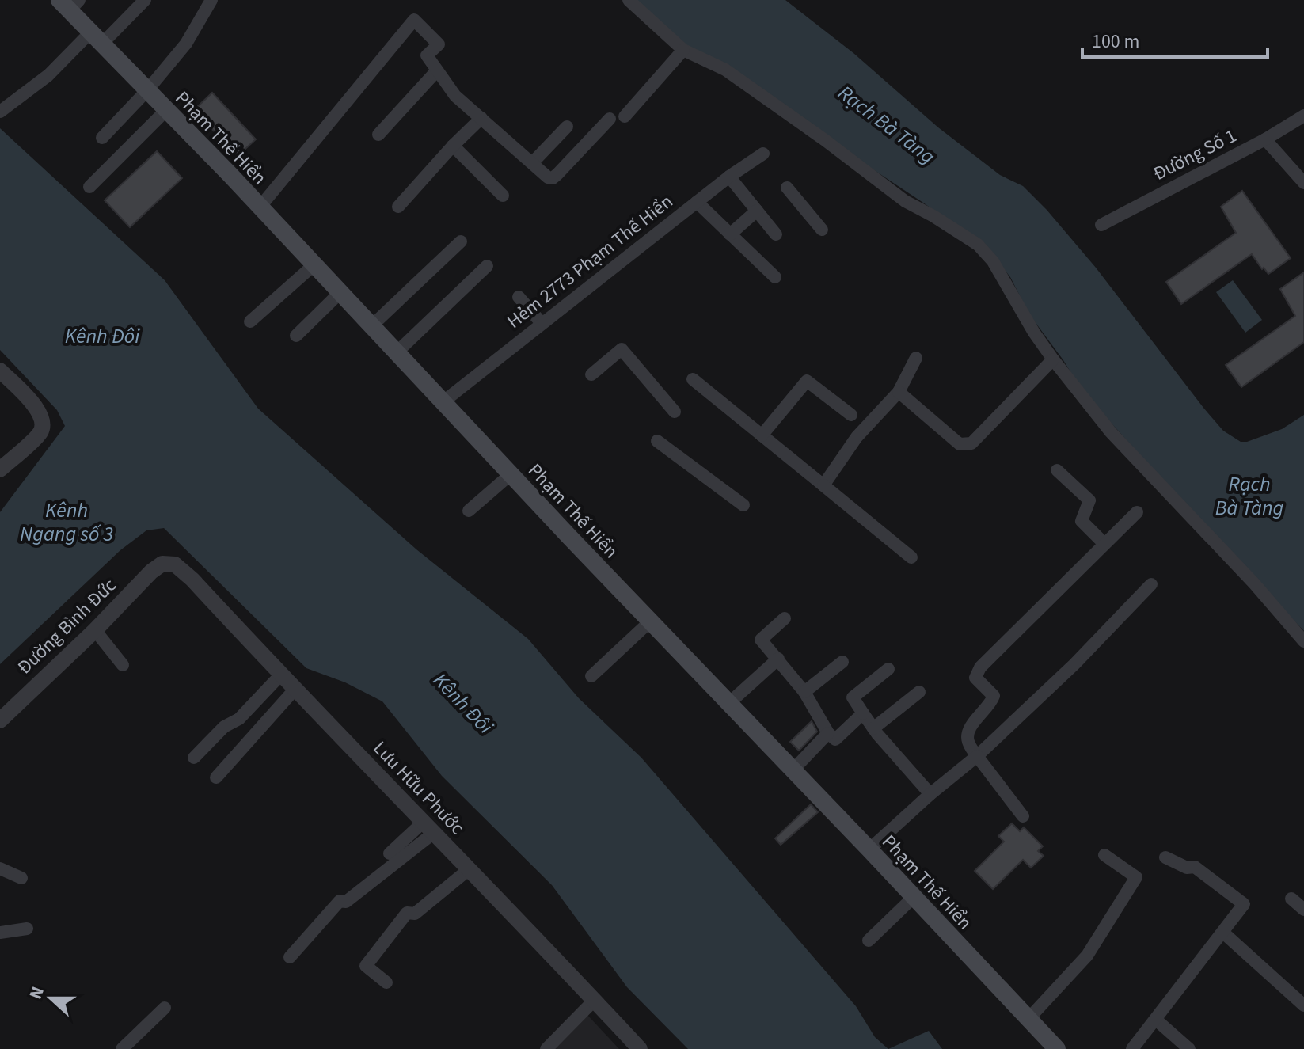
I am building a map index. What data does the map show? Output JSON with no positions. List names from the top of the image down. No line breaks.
{"streets":{"main road":["Phạm Thế Hiển"],"street":["Đường Số 1","Hẻm 2773 Phạm Thế Hiển","Đường Bình Đức","Lưu Hữu Phước"]},"crossings":[["Phạm Thế Hiển","Hẻm 2773 Phạm Thế Hiển"],["Đường Bình Đức","Lưu Hữu Phước"]],"water":["Rạch Bà Tàng","Kênh Đôi","Kênh Ngang số 3"],"scale_bar":"100 m","north":"left"}
